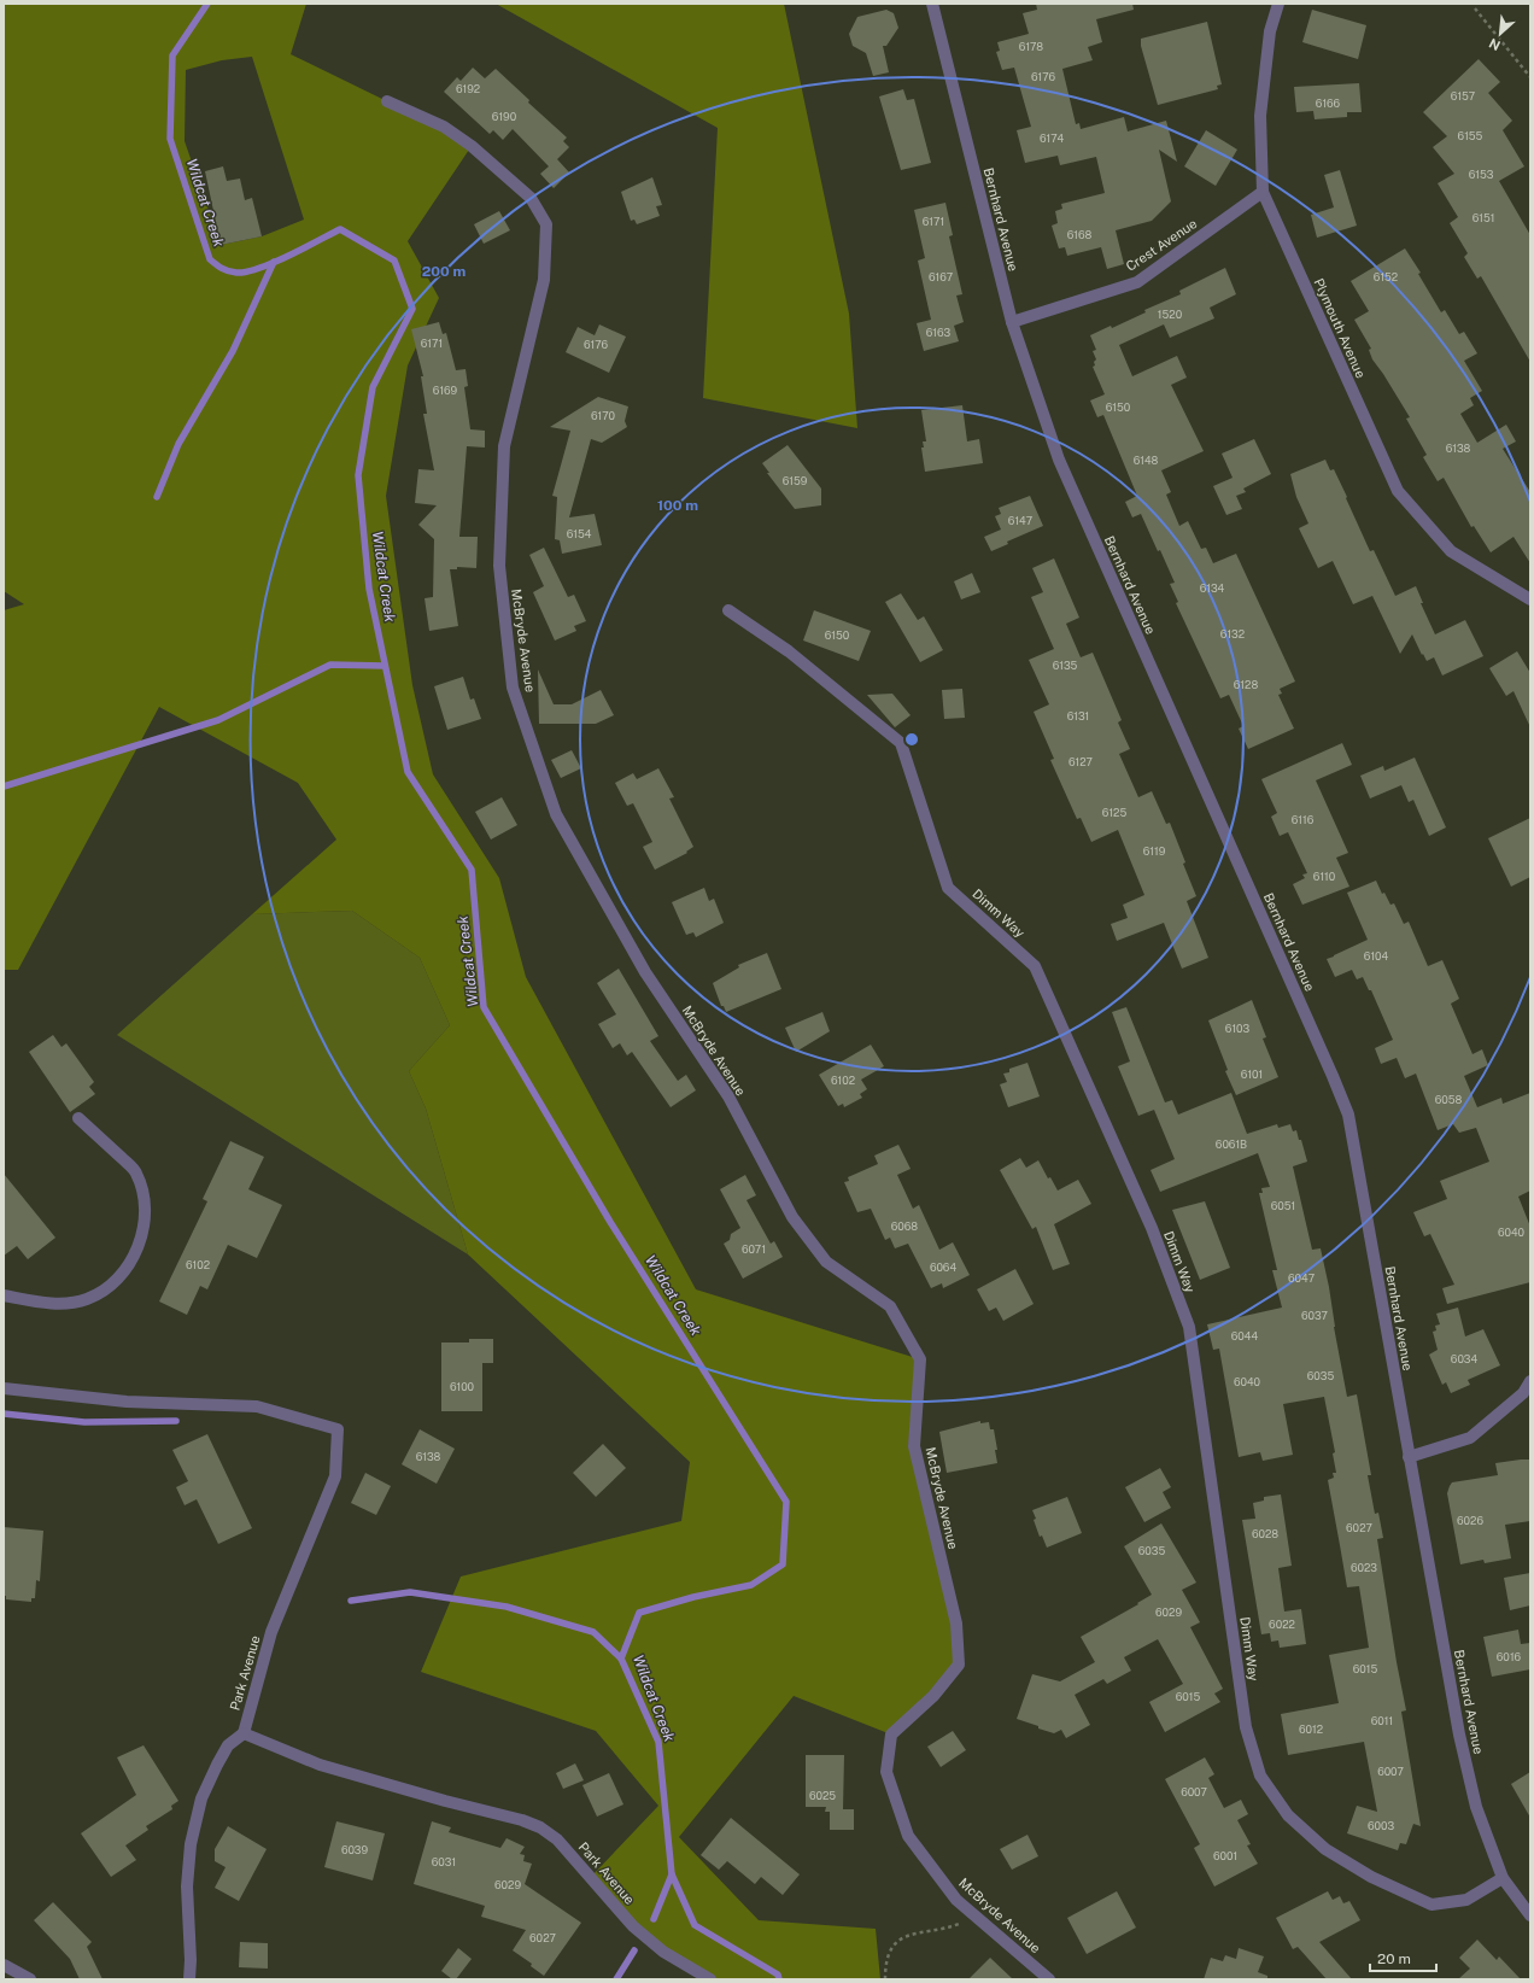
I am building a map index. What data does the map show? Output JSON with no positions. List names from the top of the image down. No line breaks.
{"streets":{"street":["Bernhard Avenue","Crest Avenue","Plymouth Avenue","McBryde Avenue","Dimm Way","Park Avenue"]},"crossings":[["Bernhard Avenue","Crest Avenue"],["Bernhard Avenue","Dimm Way"],["Crest Avenue","Plymouth Avenue"]],"water":["Wildcat Creek"],"house_numbers":["6178","6176","6192","6157","6166","6190","6155","6174","6153","6151","6171","6168","6167","6152","1520","6163","6171","6176","6169","6150","6170","6138","6148","6159","6147","6154","6134","6132","6150","6135","6128","6131","6127","6125","6116","6119","6110","6104","6103","6101","6102","6058","6061B","6051","6068","6040","6071","6102","6064","6047","6037","6044","6034","6035","6040","6100","6138","6026","6027","6028","6035","6023","6029","6022","6016","6015","6015","6011","6012","6007","6007","6025","6003","6039","6001","6031","6029","6027"],"scale_bar":"20 m","north":"bottom left","rings":["200 m","100 m"]}
